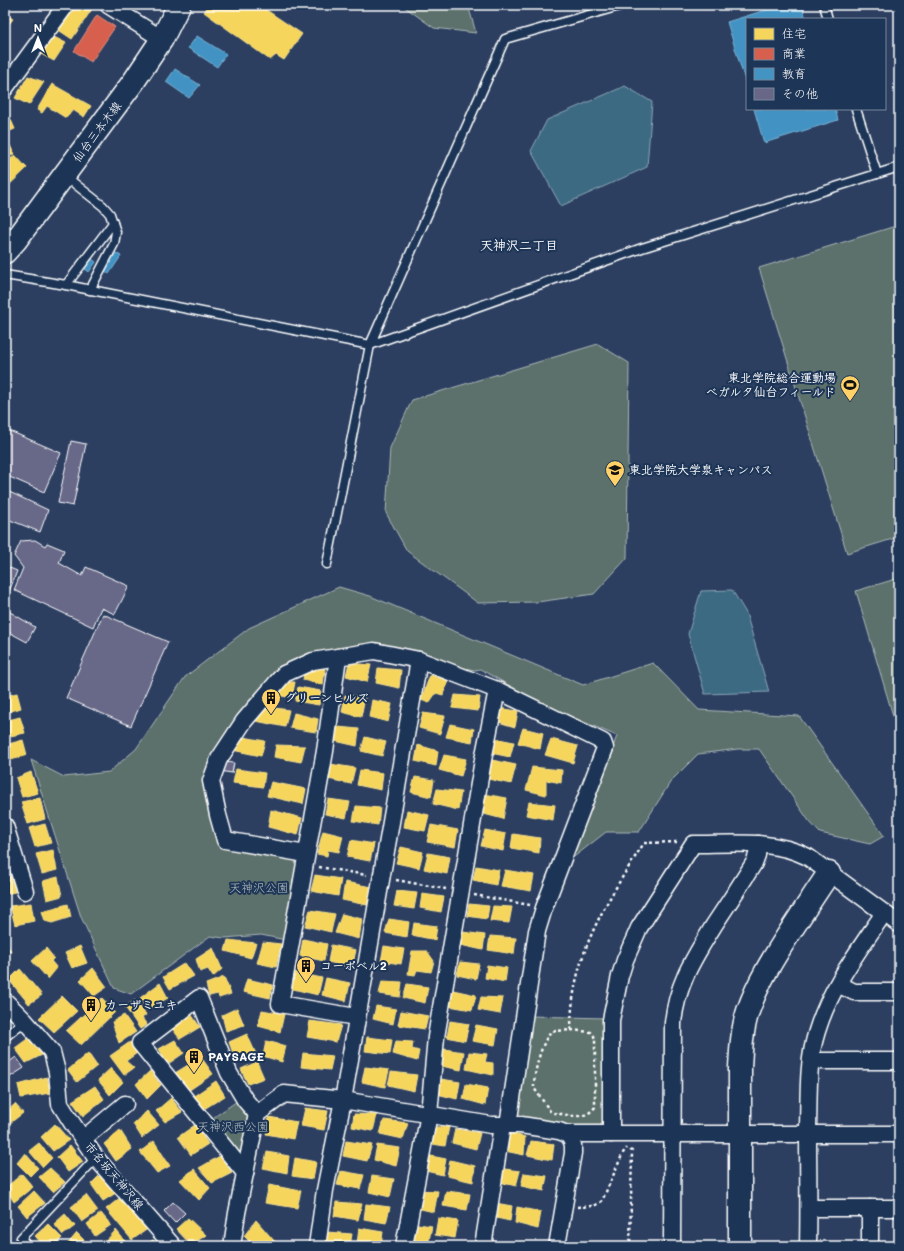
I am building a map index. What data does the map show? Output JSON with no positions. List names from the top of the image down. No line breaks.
{"streets":{"street":["仙台三本木線","市名坂天神沢線"]},"districts":["天神沢二丁目"],"parks":["天神沢公園","天神沢西公園"],"places":{"sports":["東北学院総合運動場 ベガルタ仙台フィールド"],"school or university":["東北学院大学泉キャンパス"],"building":["グリーンヒルズ","コーポベル2","カーザミユキ","PAYSAGE"]},"legend":["住宅","商業","教育","その他"],"north":"top"}
